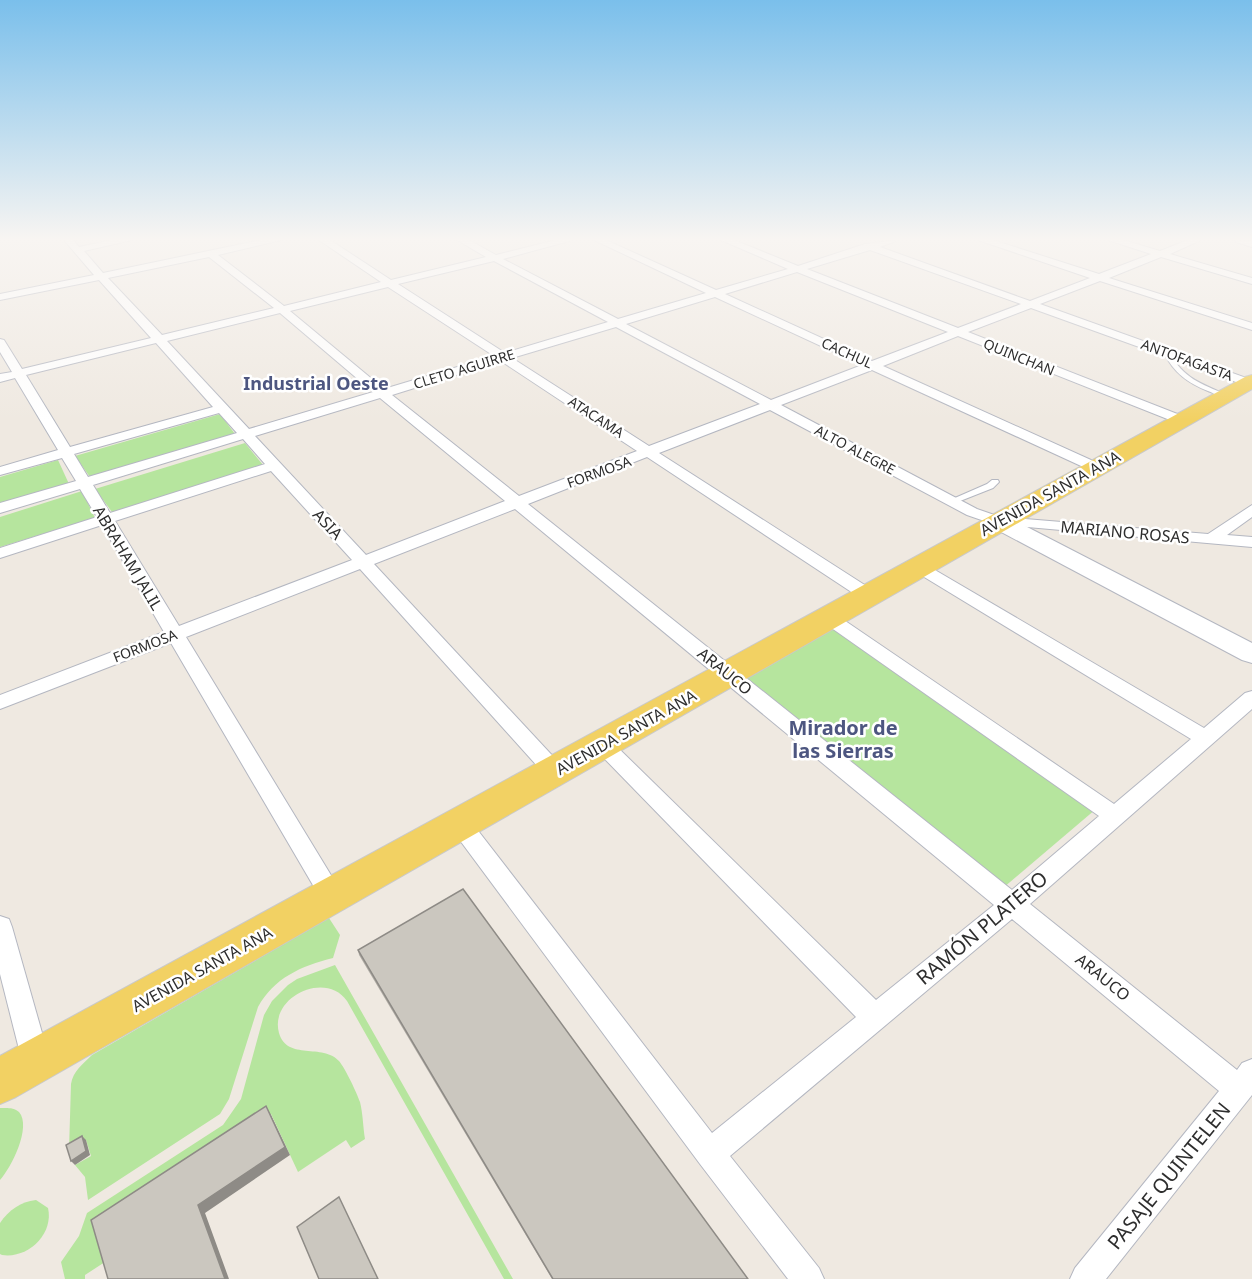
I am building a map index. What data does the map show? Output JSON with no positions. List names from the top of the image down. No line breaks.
{"streets":{"main road":["ALTO ALEGRE","AVENIDA SANTA ANA"],"street":["CACHUL","QUINCHAN","ANTOFAGASTA","CLETO AGUIRRE","ATACAMA","FORMOSA","ASIA","MARIANO ROSAS","ABRAHAM JALIL","ARAUCO","RAMÓN PLATERO","PASAJE QUINTELEN"]},"crossings":[["CACHUL","FORMOSA"],["CACHUL","AVENIDA SANTA ANA"],["QUINCHAN","FORMOSA"],["QUINCHAN","AVENIDA SANTA ANA"],["ANTOFAGASTA","FORMOSA"],["ANTOFAGASTA","AVENIDA SANTA ANA"],["CLETO AGUIRRE","ATACAMA"],["CLETO AGUIRRE","ALTO ALEGRE"],["CLETO AGUIRRE","ASIA"],["CLETO AGUIRRE","ABRAHAM JALIL"],["CLETO AGUIRRE","ARAUCO"],["ATACAMA","FORMOSA"],["ATACAMA","AVENIDA SANTA ANA"],["ALTO ALEGRE","FORMOSA"],["ALTO ALEGRE","AVENIDA SANTA ANA"],["ALTO ALEGRE","MARIANO ROSAS"],["FORMOSA","ASIA"],["FORMOSA","ABRAHAM JALIL"],["FORMOSA","ARAUCO"],["AVENIDA SANTA ANA","ASIA"],["AVENIDA SANTA ANA","MARIANO ROSAS"],["AVENIDA SANTA ANA","ABRAHAM JALIL"],["AVENIDA SANTA ANA","ARAUCO"],["ARAUCO","RAMÓN PLATERO"],["ARAUCO","PASAJE QUINTELEN"]],"districts":["Industrial Oeste","Mirador de las Sierras"]}
